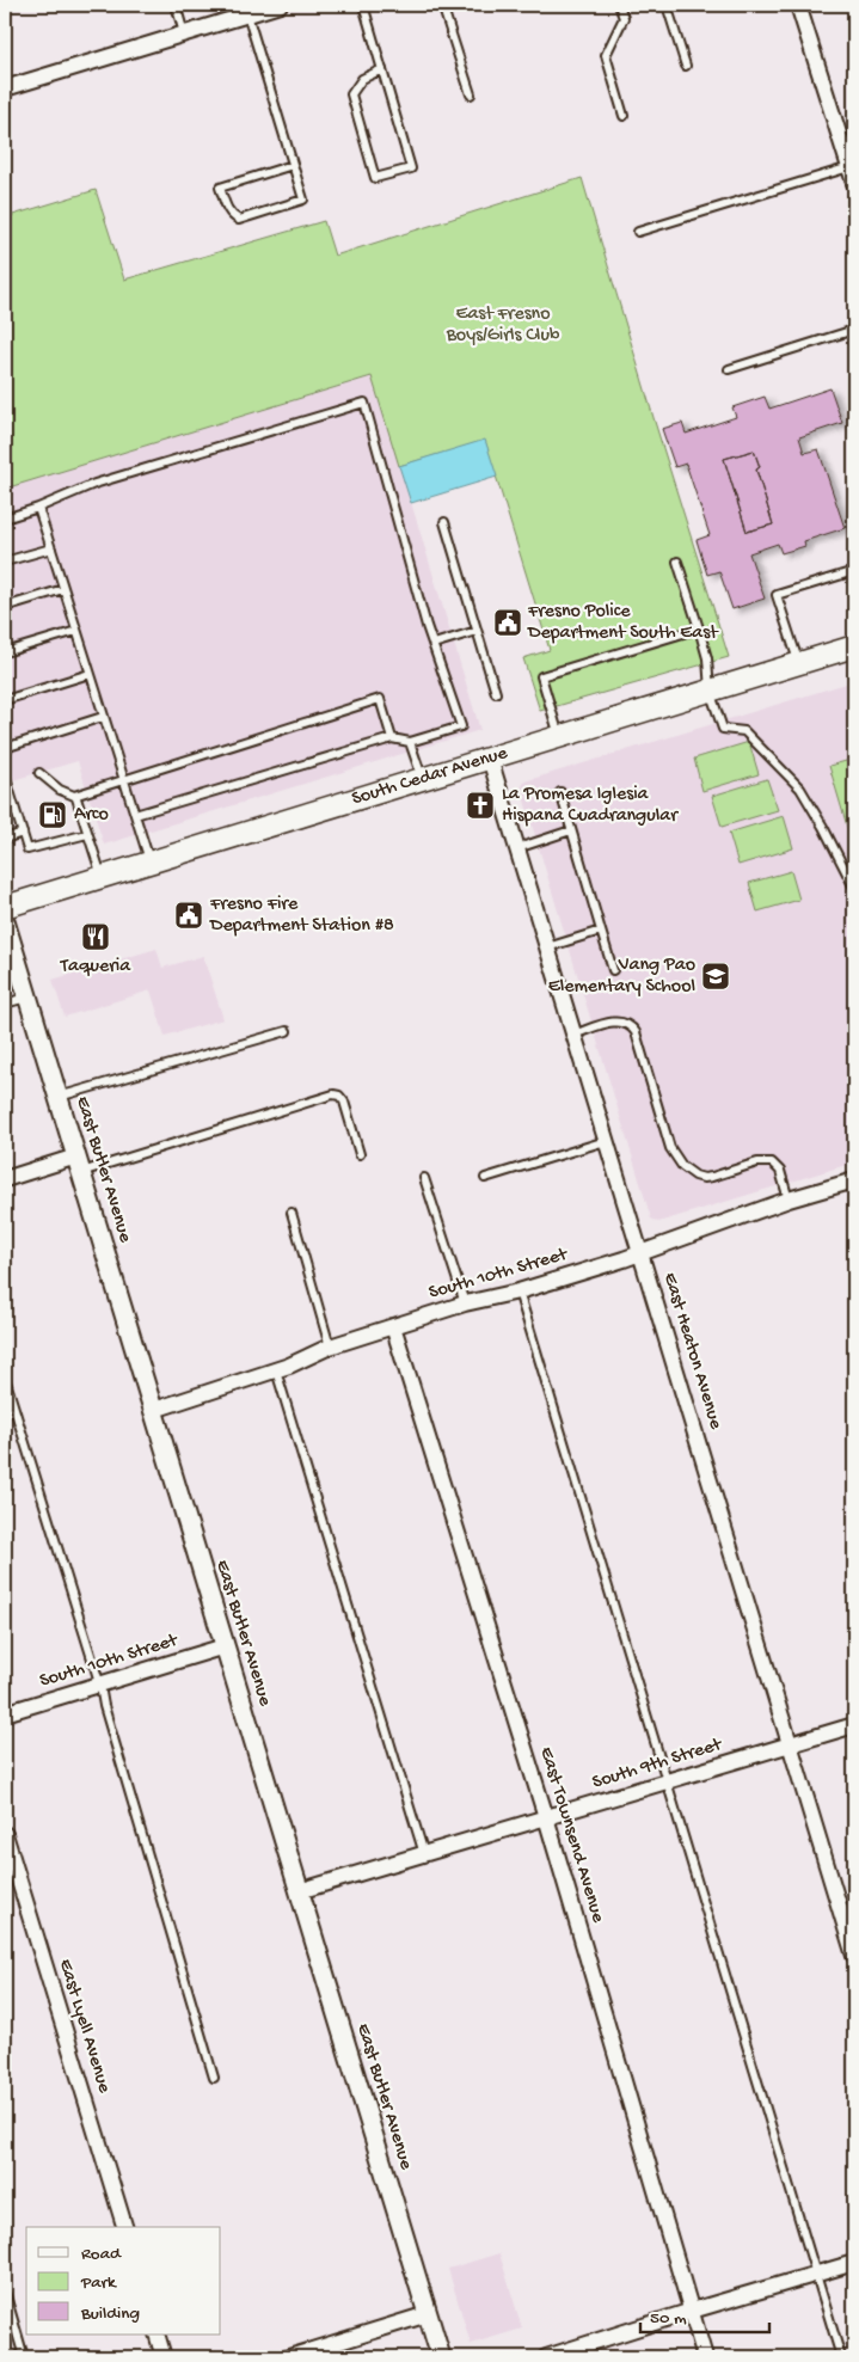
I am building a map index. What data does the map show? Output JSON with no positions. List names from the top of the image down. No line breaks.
{"streets":{"main road":["South Cedar Avenue"],"street":["East Butler Avenue","South 10th Street","East Heaton Avenue","South 9th Street","East Townsend Avenue","East Lyell Avenue"]},"crossings":[["South Cedar Avenue","East Heaton Avenue"],["East Butler Avenue","South 10th Street"],["East Butler Avenue","South 9th Street"],["South 10th Street","East Heaton Avenue"],["South 10th Street","East Townsend Avenue"],["East Heaton Avenue","South 9th Street"],["South 9th Street","East Townsend Avenue"]],"parks":["East Fresno Boys/Girls Club"],"places":{"public building":["Fresno Police Department South East","Fresno Fire Department Station #8"],"church":["La Promesa Iglesia Hispana Cuadrangular"],"fuel station":["Arco"],"restaurant":["Taqueria"],"school or university":["Vang Pao Elementary School"]},"legend":["Road","Park","Building"],"scale_bar":"50 m"}
